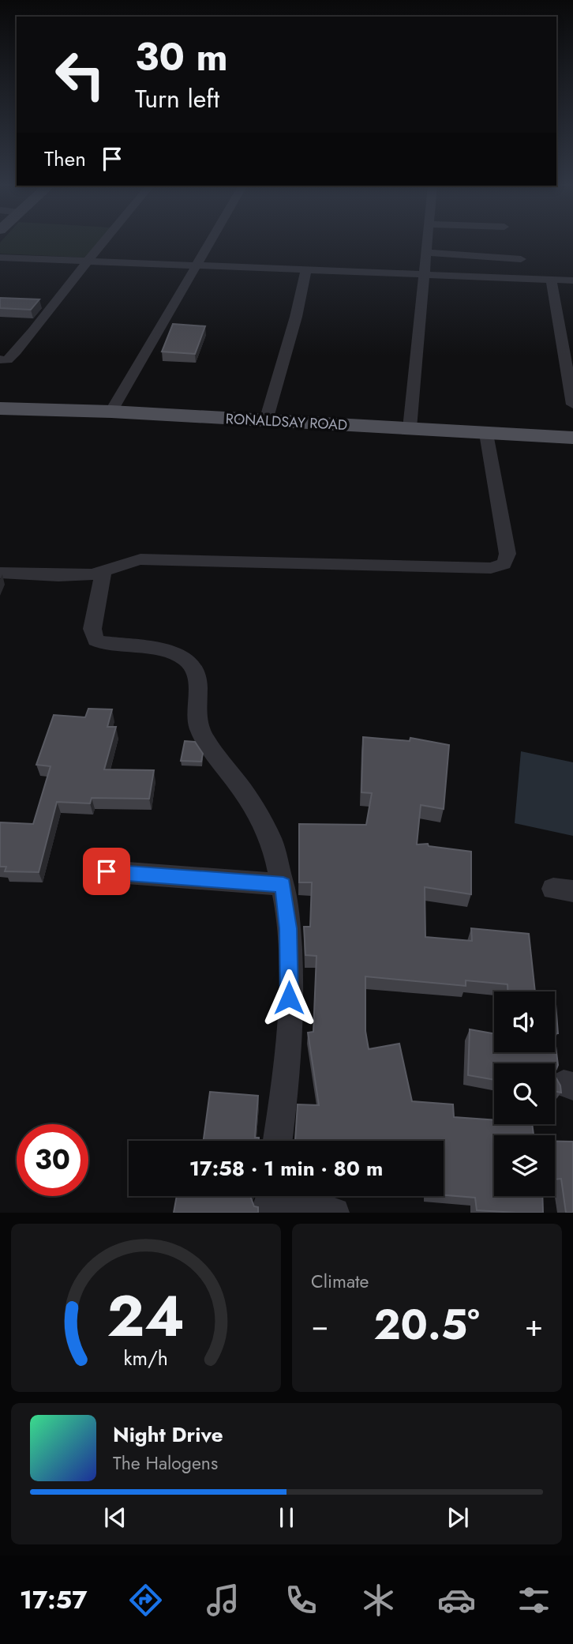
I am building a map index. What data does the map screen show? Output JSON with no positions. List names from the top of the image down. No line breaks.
{"streets":{"main road":["RONALDSAY ROAD"]},"page":{"turn":["30 m","Turn left"],"then":"Then","limit":"30","trip":"17:58 · 1 min · 80 m","tile":"Climate","heat":["−","20.5°","+"],"song":["Night Drive","The Halogens"],"tabs":"17:57","gauge":["24","km/h"]}}
